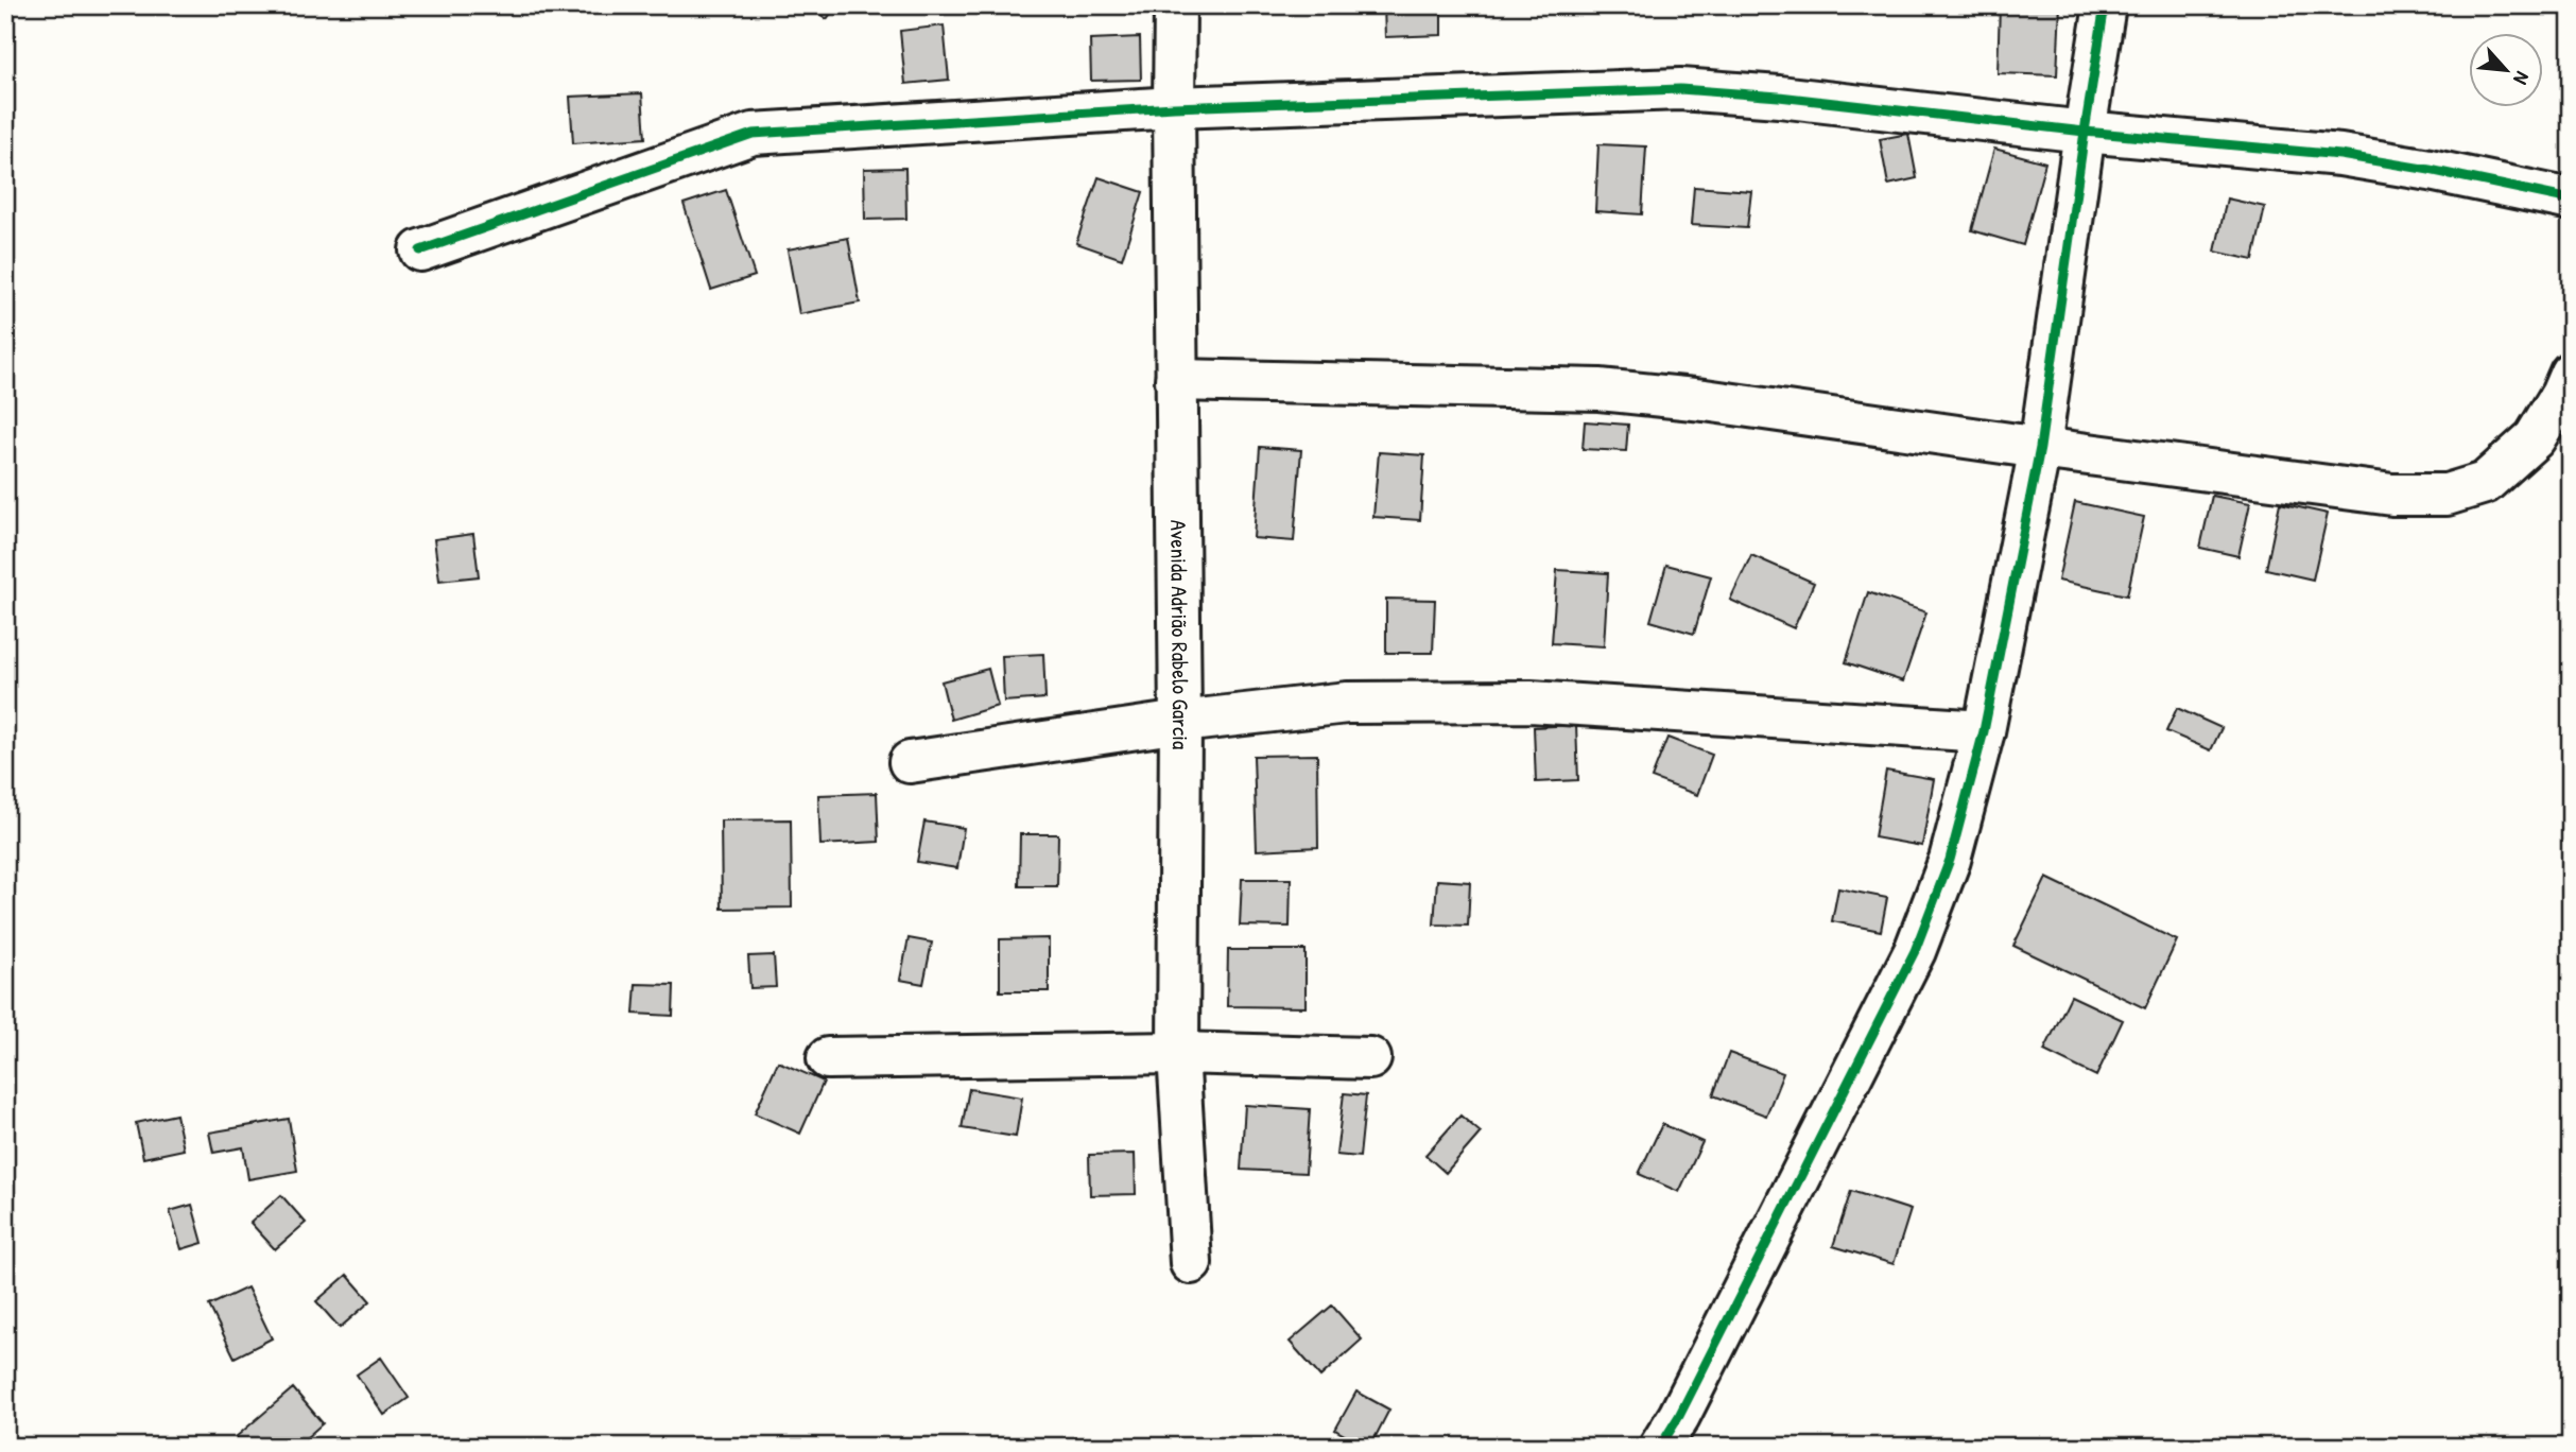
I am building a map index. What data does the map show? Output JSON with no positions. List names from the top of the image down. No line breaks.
{"streets":{"street":["Avenida Adrião Rabelo Garcia"]},"north":"bottom right"}
